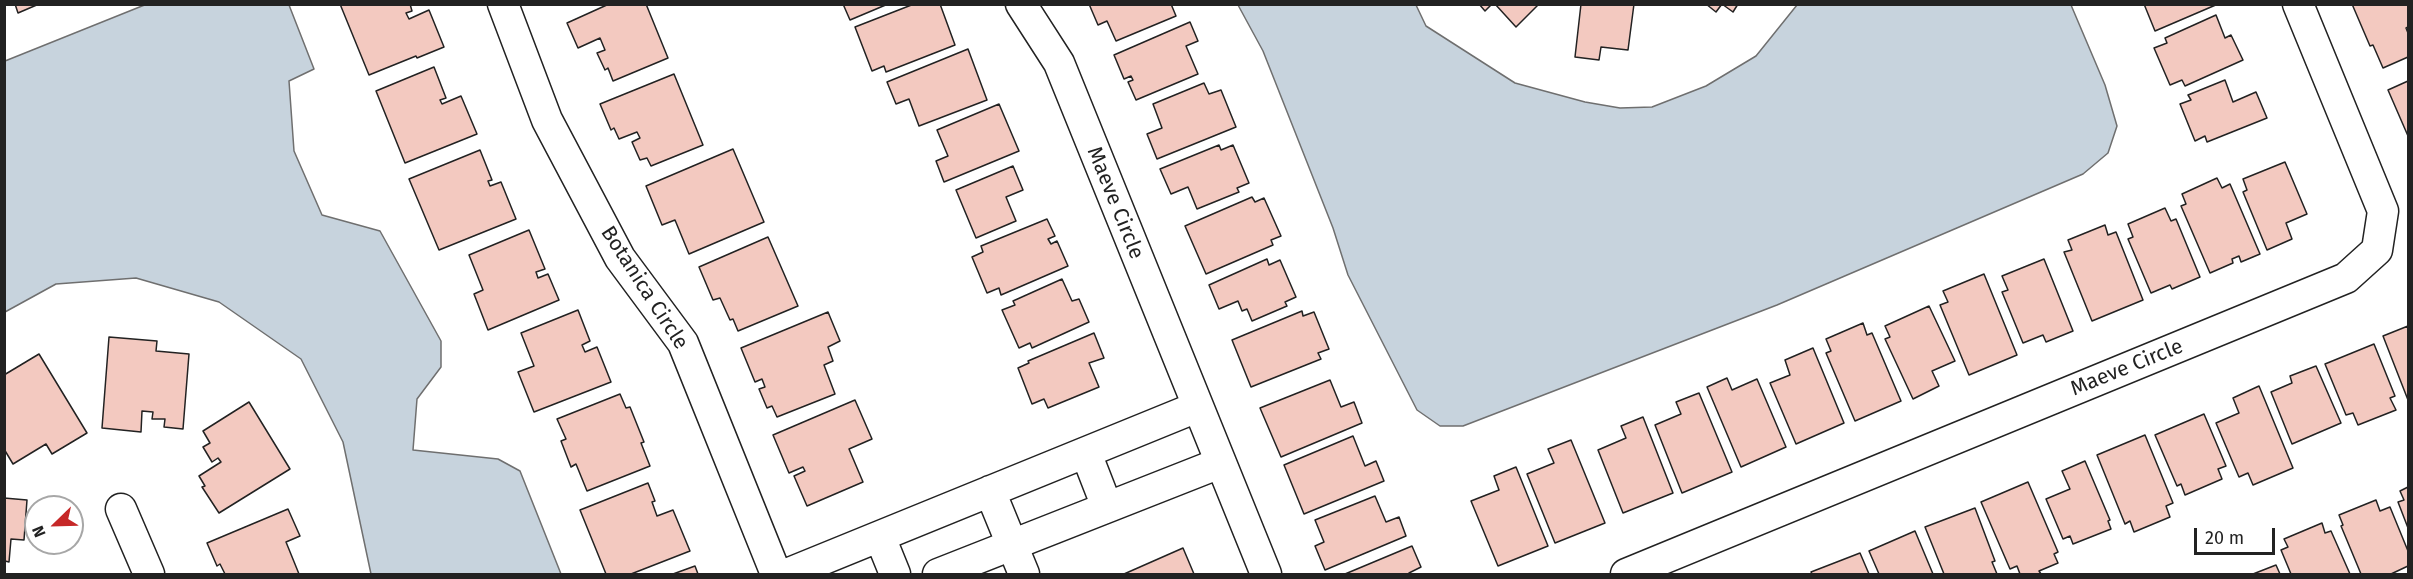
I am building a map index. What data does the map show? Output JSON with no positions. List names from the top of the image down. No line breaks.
{"streets":{"street":["Maeve Circle","Botanica Circle"]},"scale_bar":"20 m","north":"bottom left"}
